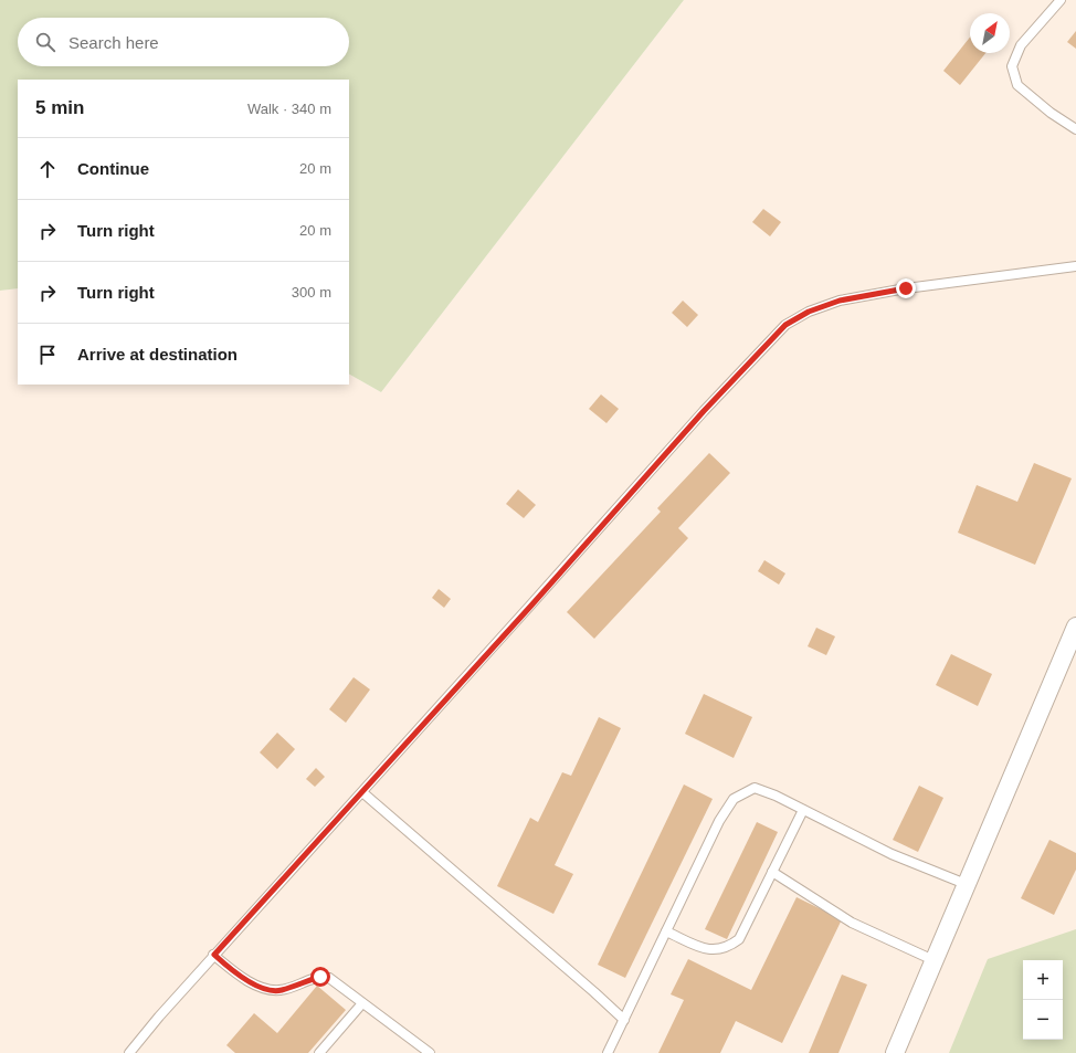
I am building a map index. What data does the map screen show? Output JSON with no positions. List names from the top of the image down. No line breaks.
{"north":"top right","page":{"search":"Search here","heading":["5 min","Walk · 340 m"],"list":[["Continue","20 m"],["Turn right","20 m"],["Turn right","300 m"],"Arrive at destination"],"map_buttons":["+","−"]}}
